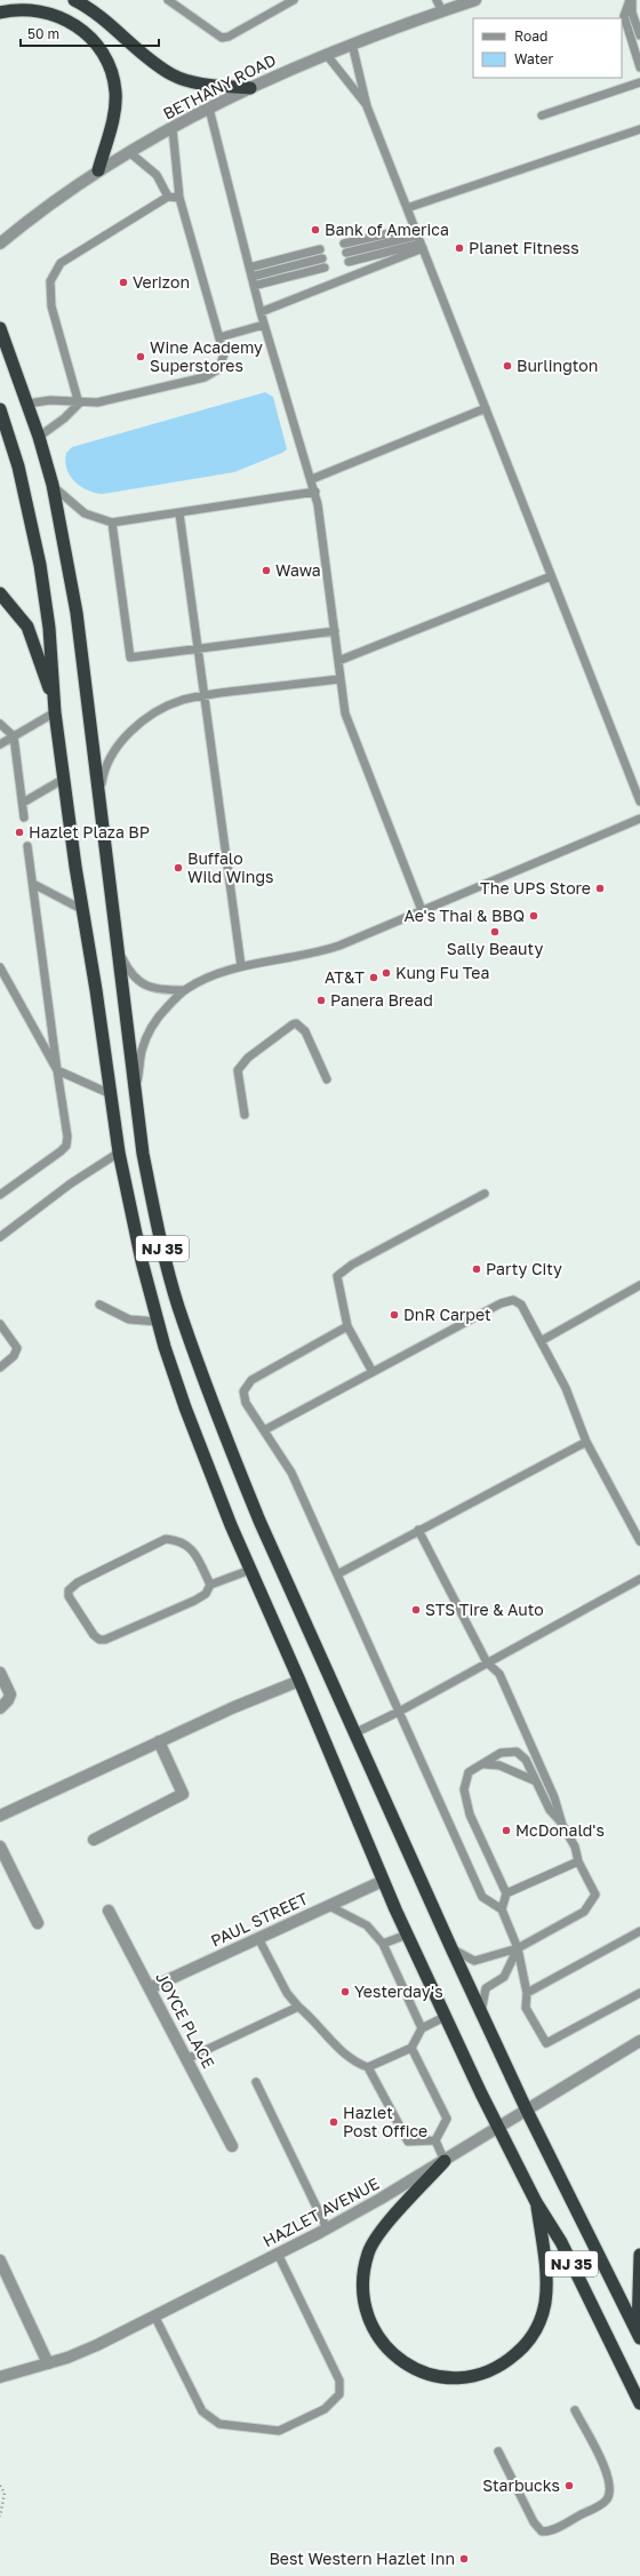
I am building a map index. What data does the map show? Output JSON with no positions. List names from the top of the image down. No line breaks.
{"streets":{"highway":["NJ 35"],"street":["BETHANY ROAD","PAUL STREET","JOYCE PLACE","HAZLET AVENUE"]},"crossings":[["NJ 35","PAUL STREET"],["NJ 35","HAZLET AVENUE"],["PAUL STREET","JOYCE PLACE"]],"places":["Bank of America","Planet Fitness","Verizon","Wine Academy Superstores","Burlington","Wawa","Hazlet Plaza BP","Buffalo Wild Wings","The UPS Store","Ae's Thai & BBQ","Sally Beauty","Kung Fu Tea","AT&T","Panera Bread","Party City","DnR Carpet","STS Tire & Auto","McDonald's","Yesterday's","Hazlet Post Office","Starbucks","Best Western Hazlet Inn"],"legend":["Road","Water"],"scale_bar":"50 m"}
